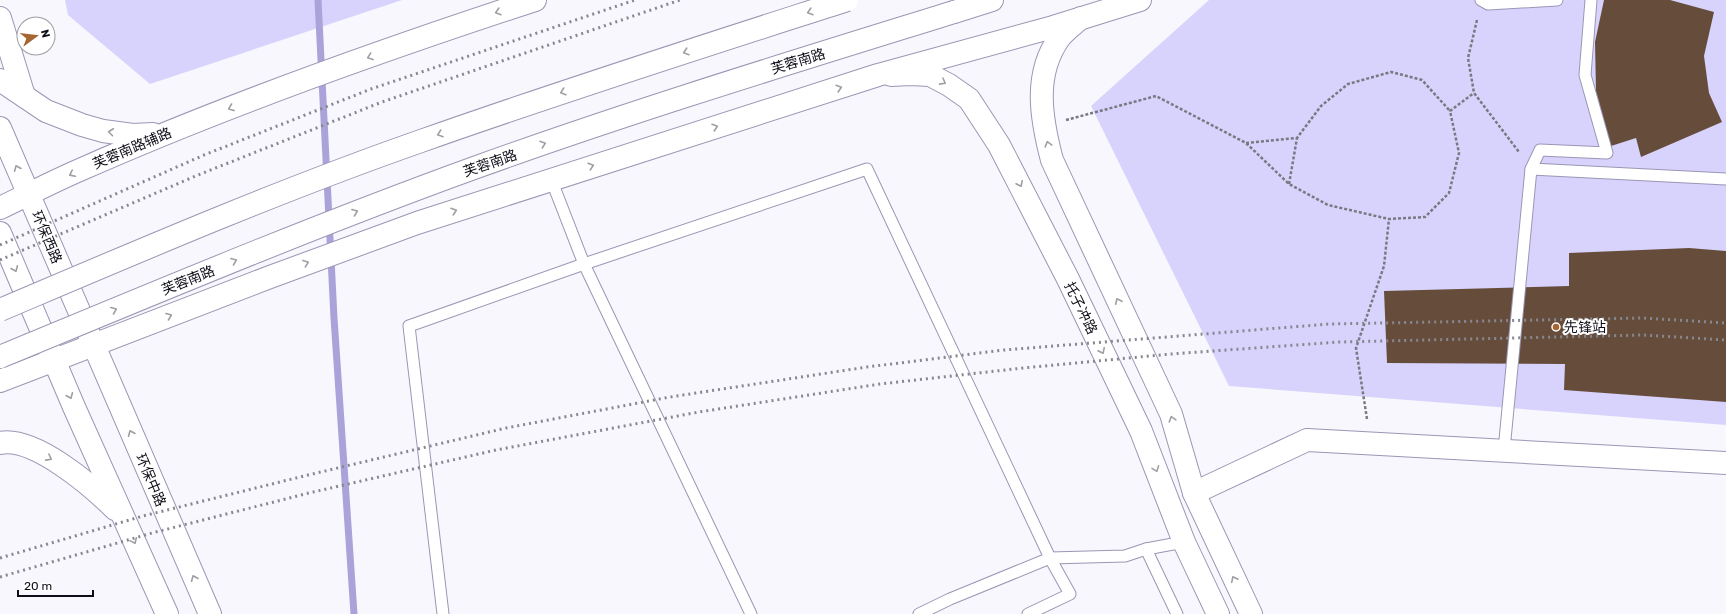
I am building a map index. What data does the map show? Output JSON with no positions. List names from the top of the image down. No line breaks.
{"streets":{"main road":["芙蓉南路","芙蓉南路辅路","环保西路","托子冲路","环保中路"]},"crossings":[["芙蓉南路辅路","环保西路"],["环保西路","环保中路"]],"one_way":["托子冲路"],"places":["先锋站"],"scale_bar":"20 m","north":"right"}
